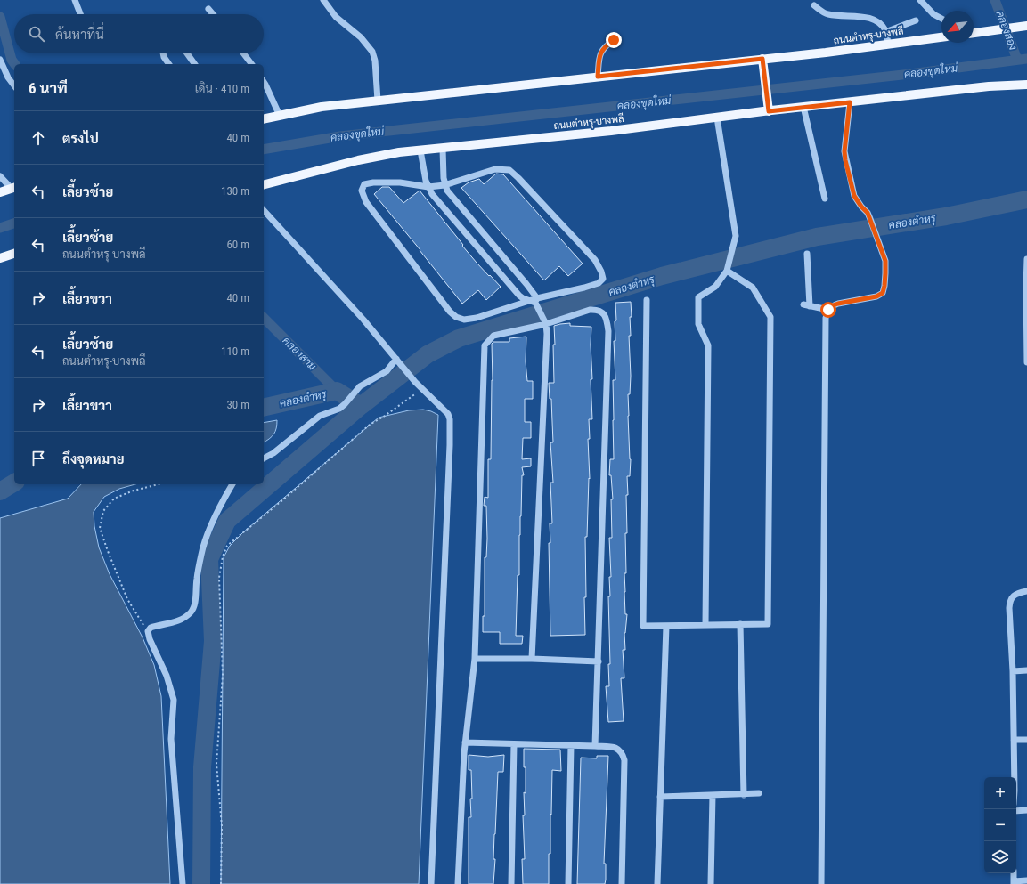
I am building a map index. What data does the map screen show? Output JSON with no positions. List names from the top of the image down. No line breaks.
{"streets":{"main road":["ถนนตำหรุ-บางพลี"]},"water":["คลองสอง","คลองขุดใหม่","คลองตำหรุ","คลองสาม"],"north":"bottom left","page":{"search":"ค้นหาที่นี่","heading":["6 นาที","เดิน · 410 m"],"list":[["ตรงไป","40 m"],["เลี้ยวซ้าย","130 m"],["เลี้ยวซ้าย","ถนนตำหรุ-บางพลี","60 m"],["เลี้ยวขวา","40 m"],["เลี้ยวซ้าย","ถนนตำหรุ-บางพลี","110 m"],["เลี้ยวขวา","30 m"],"ถึงจุดหมาย"],"map_buttons":["+","−"]}}
